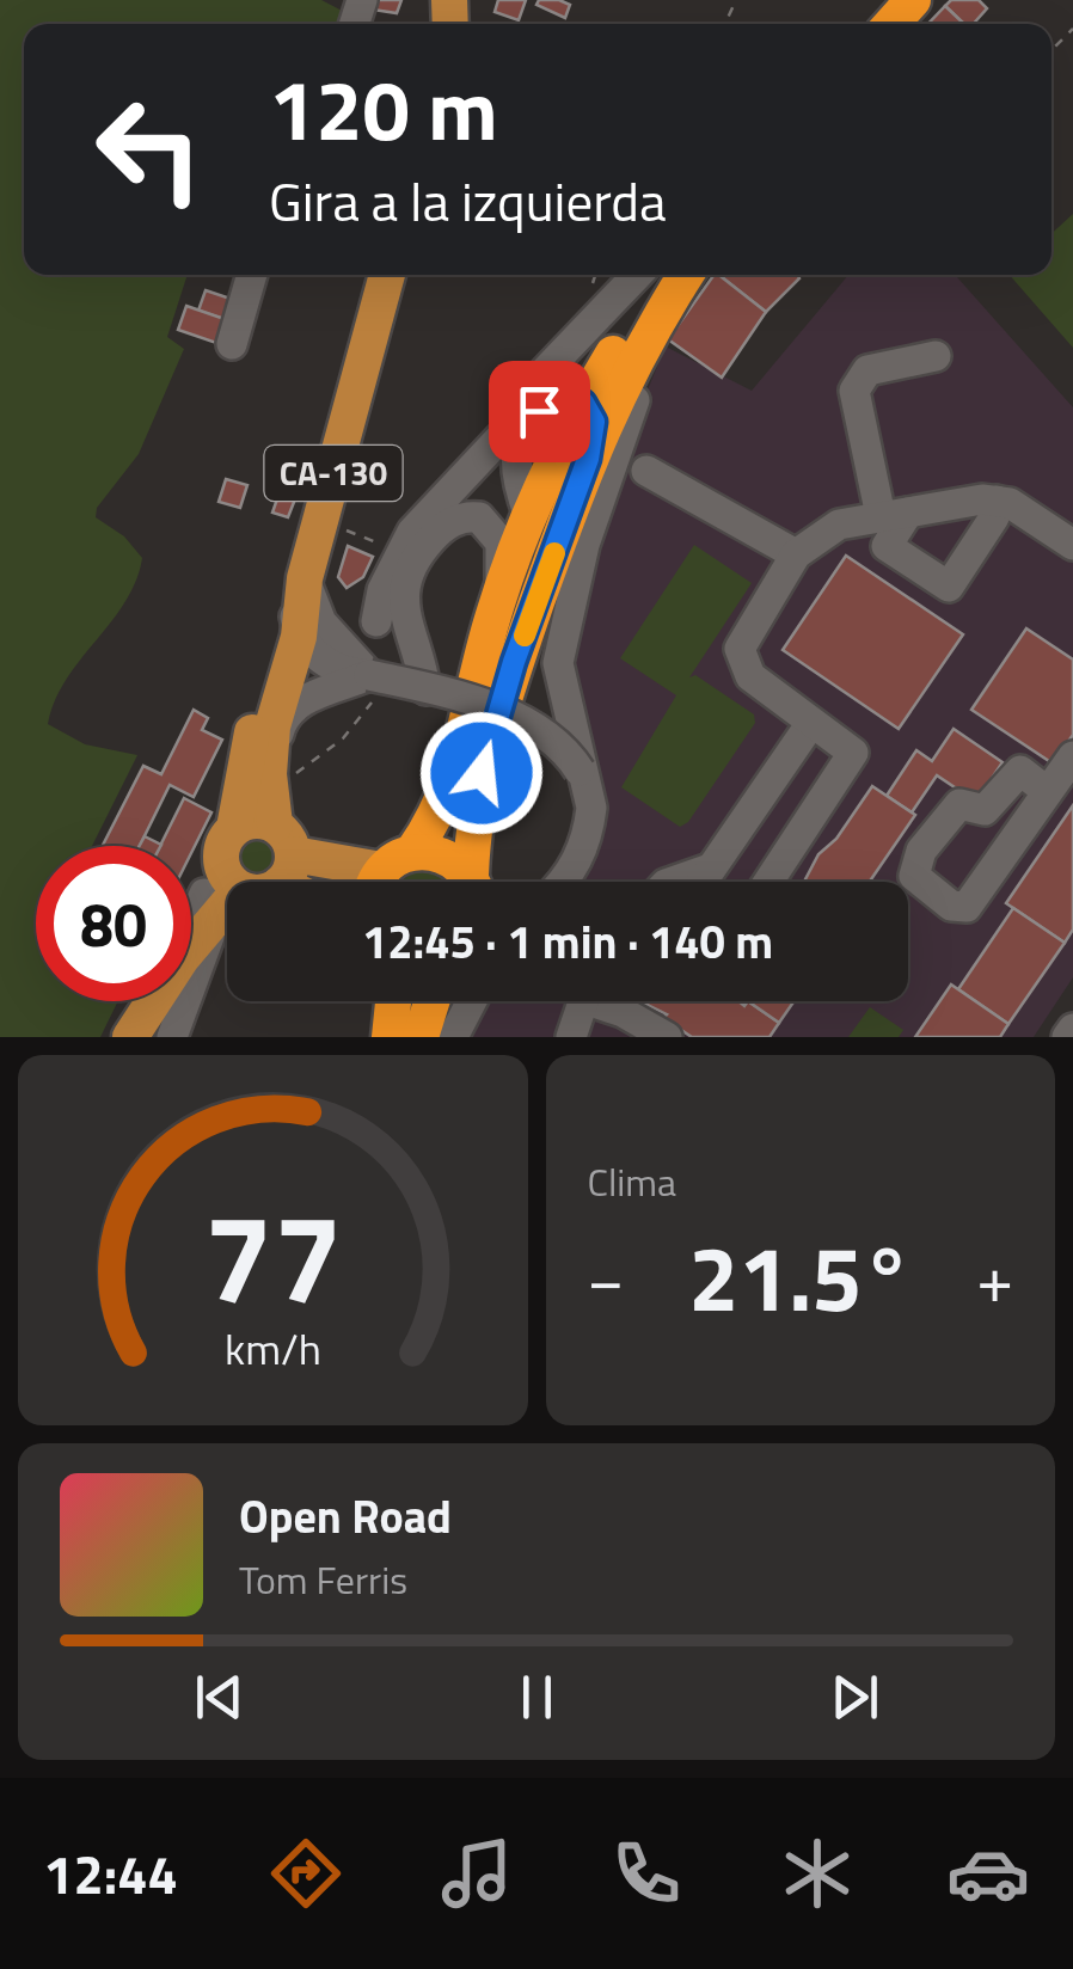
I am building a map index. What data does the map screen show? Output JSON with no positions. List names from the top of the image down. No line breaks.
{"streets":{"main road":["CA-130"]},"page":{"turn":["120 m","Gira a la izquierda"],"limit":"80","trip":"12:45 · 1 min · 140 m","tile":"Clima","heat":["−","21.5°","+"],"song":["Open Road","Tom Ferris"],"tabs":"12:44","gauge":["77","km/h"]}}
